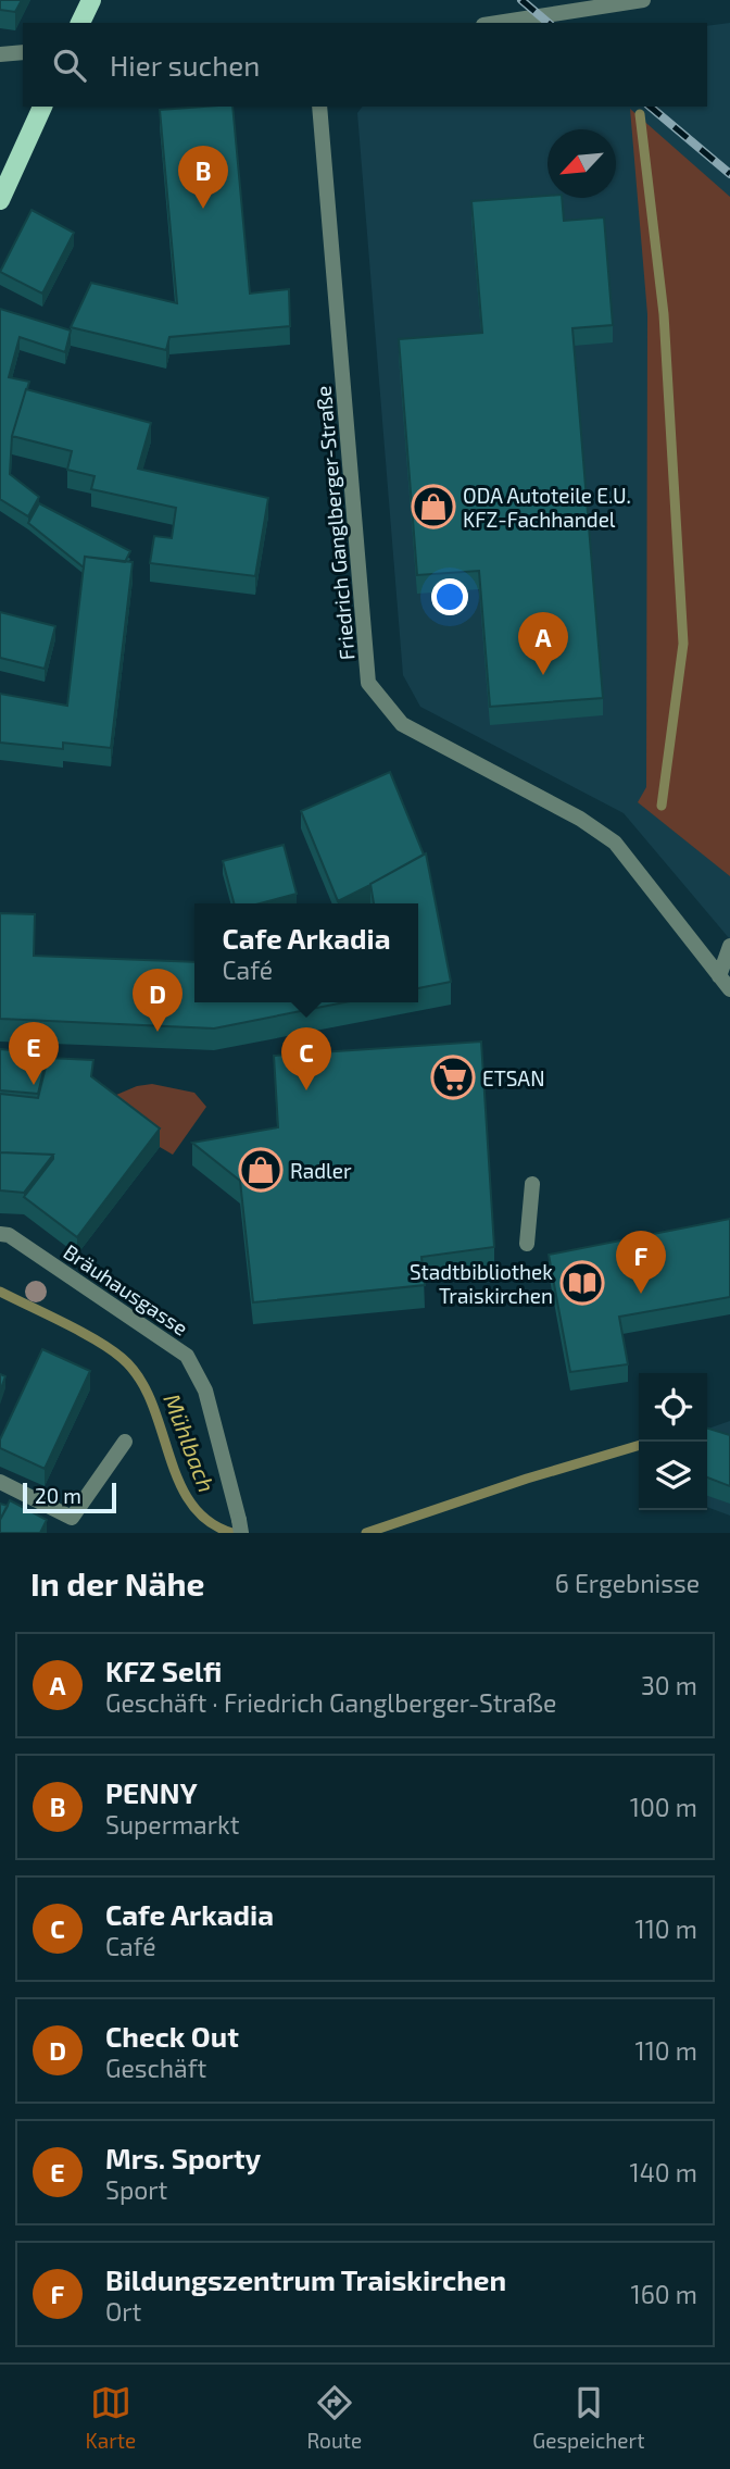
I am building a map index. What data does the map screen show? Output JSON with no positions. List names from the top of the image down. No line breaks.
{"streets":{"street":["Friedrich Ganglberger-Straße","Bräuhausgasse"]},"water":["Mühlbach"],"places":{"shop":["ODA Autoteile E.U. KFZ-Fachhandel","Radler"],"supermarket":["ETSAN"],"library":["Stadtbibliothek Traiskirchen"]},"scale_bar":"20 m","north":"bottom left","page":{"search":"Hier suchen","pins":["B","A","D","E","C","F"],"popup":["Cafe Arkadia","Café"],"scale":"20 m","heading":["In der Nähe","6 Ergebnisse"],"list":[{"mark":"A","name":"KFZ Selfi","note":"Geschäft · Friedrich Ganglberger-Straße","value":"30 m"},{"mark":"B","name":"PENNY","note":"Supermarkt","value":"100 m"},{"mark":"C","name":"Cafe Arkadia","note":"Café","value":"110 m"},{"mark":"D","name":"Check Out","note":"Geschäft","value":"110 m"},{"mark":"E","name":"Mrs. Sporty","note":"Sport","value":"140 m"},{"mark":"F","name":"Bildungszentrum Traiskirchen","note":"Ort","value":"160 m"}],"nav":["Karte","Route","Gespeichert"]}}
